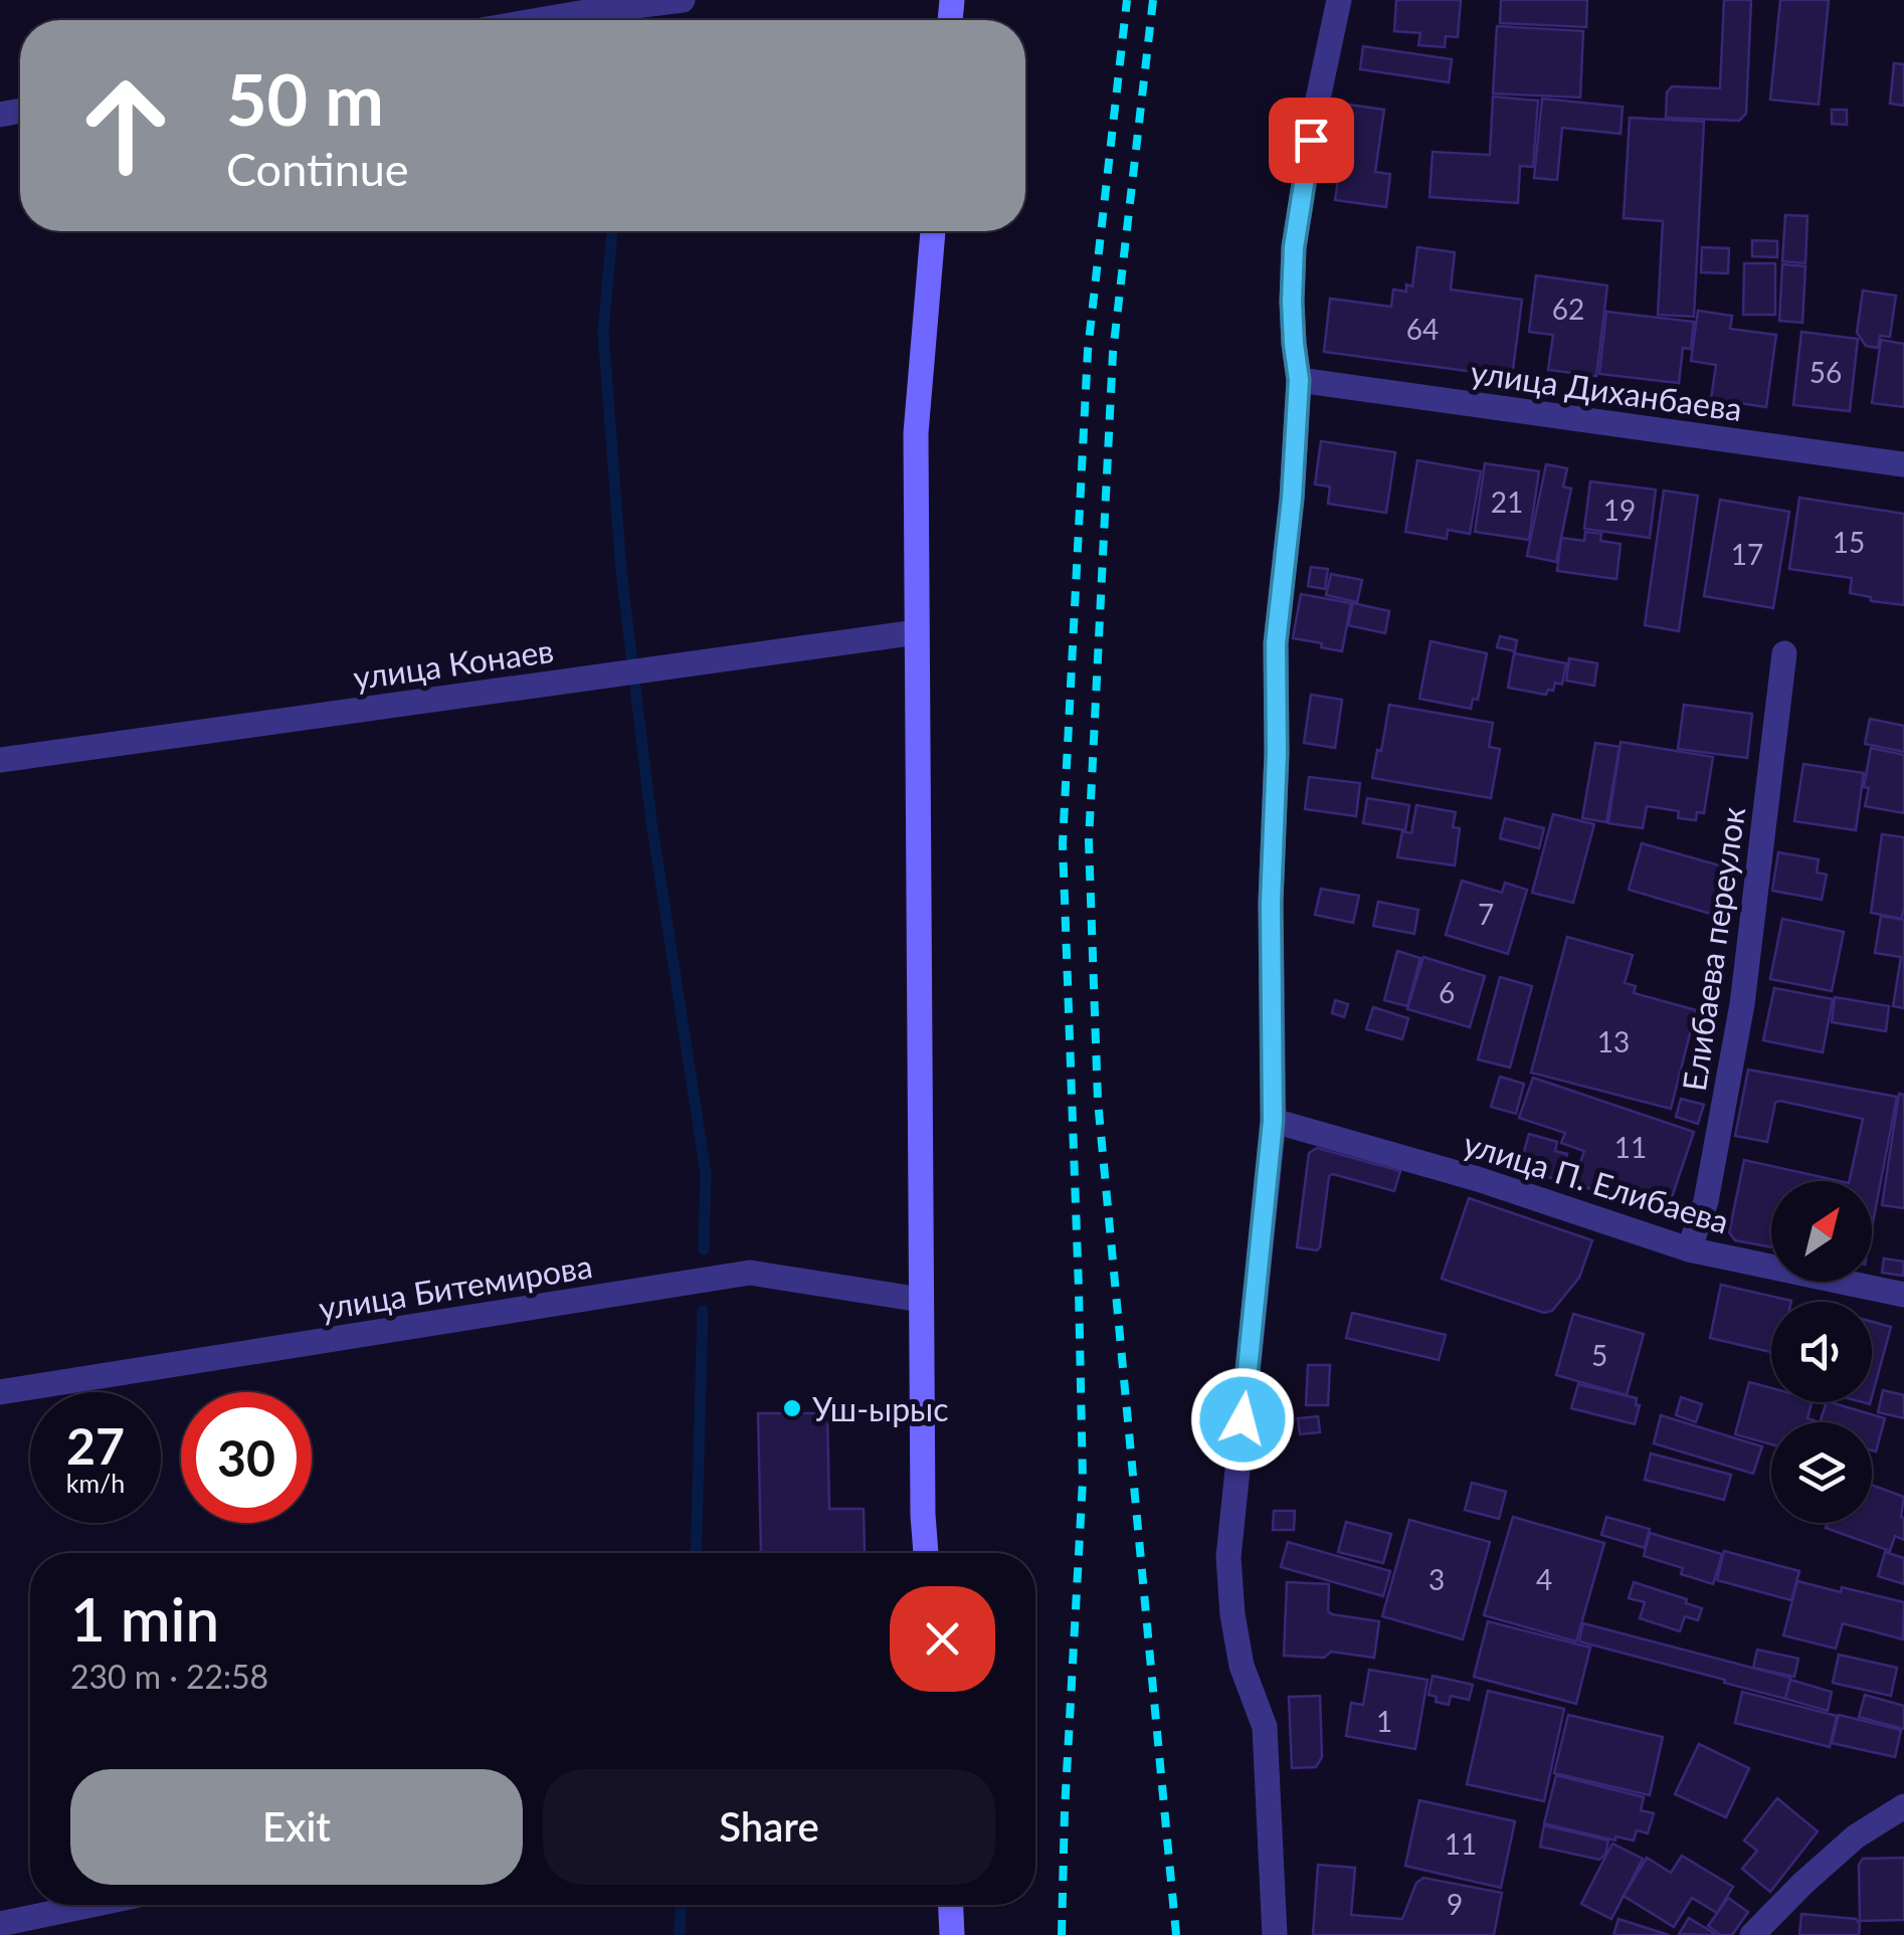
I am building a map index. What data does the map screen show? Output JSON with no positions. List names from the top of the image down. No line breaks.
{"streets":{"street":["улица Диханбаева","улица Конаев","Елибаева переулок","улица П. Елибаева","улица Битемирова"]},"crossings":[["Елибаева переулок","улица П. Елибаева"]],"places":["Уш-ырыс"],"house_numbers":["62","64","56","21","19","15","17","7","6","13","11","5","3","4","1","11","9"],"north":"top right","page":{"turn":["50 m","Continue"],"speed":"27 km/h","limit":"30","heading":["1 min","230 m · 22:58"],"buttons":["Exit","Share"]}}
